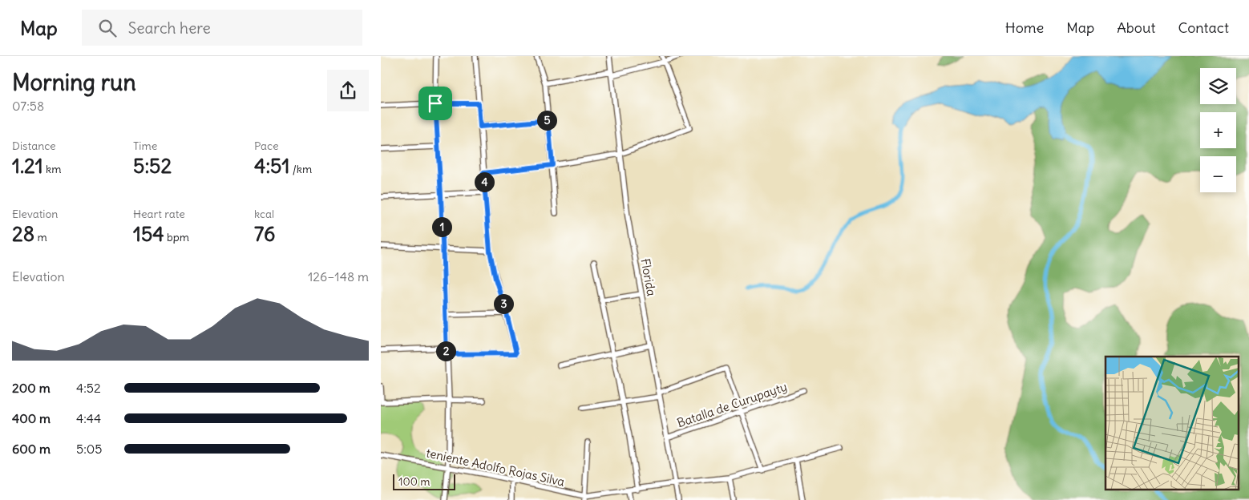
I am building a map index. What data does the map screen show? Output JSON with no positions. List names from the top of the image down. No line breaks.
{"streets":{"street":["Florida","Batalla de Curupayty","teniente Adolfo Rojas Silva"]},"crossings":[["Florida","Batalla de Curupayty"],["Florida","teniente Adolfo Rojas Silva"]],"scale_bar":"100 m","page":{"header":"Map","search":"Search here","nav":["Home","Map","About","Contact"],"heading":["Morning run","07:58"],"map_buttons":["+","−"],"pins":["5","4","1","3","2"],"stats":[["Distance","1.21 km"],["Time","5:52"],["Pace","4:51 /km"],["Elevation","28 m"],["Heart rate","154 bpm"],["kcal","76"]],"chart":["Elevation","126–148 m"],"list":[{"name":"200 m","note":"4:52"},{"name":"400 m","note":"4:44"},{"name":"600 m","note":"5:05"}],"scale":"100 m"}}
